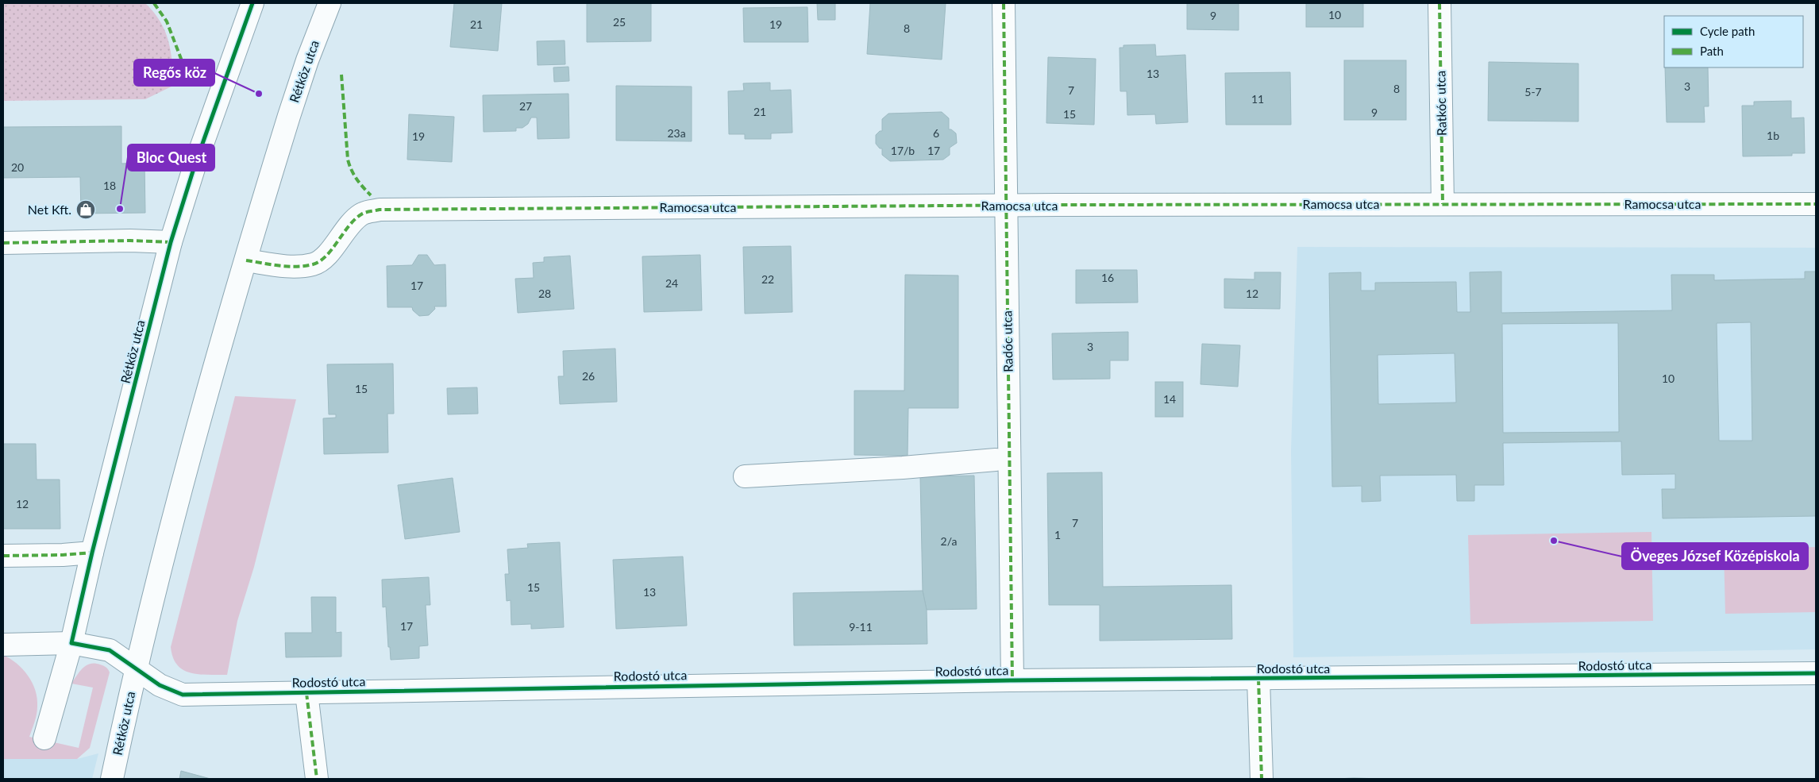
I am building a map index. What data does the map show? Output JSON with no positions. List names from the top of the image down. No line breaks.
{"streets":{"street":["Rétköz utca","Ratkóc utca","Ramocsa utca","Radóc utca","Rodostó utca"]},"crossings":[["Rétköz utca","Ramocsa utca"],["Rétköz utca","Rodostó utca"],["Ratkóc utca","Ramocsa utca"],["Ramocsa utca","Radóc utca"],["Radóc utca","Rodostó utca"]],"places":{"other":["Regős köz","Bloc Quest","Öveges József Középiskola"],"shop":["Net Kft."]},"house_numbers":["10","9","25","21","19","8","13","3","8","7","5-7","11","27","21","9","15","23a","6","1b","19","17/b","17","20","18","16","22","24","17","28","12","3","26","10","15","14","12","7","1","2/a","15","13","17","9-11"],"legend":["Cycle path","Path"]}
